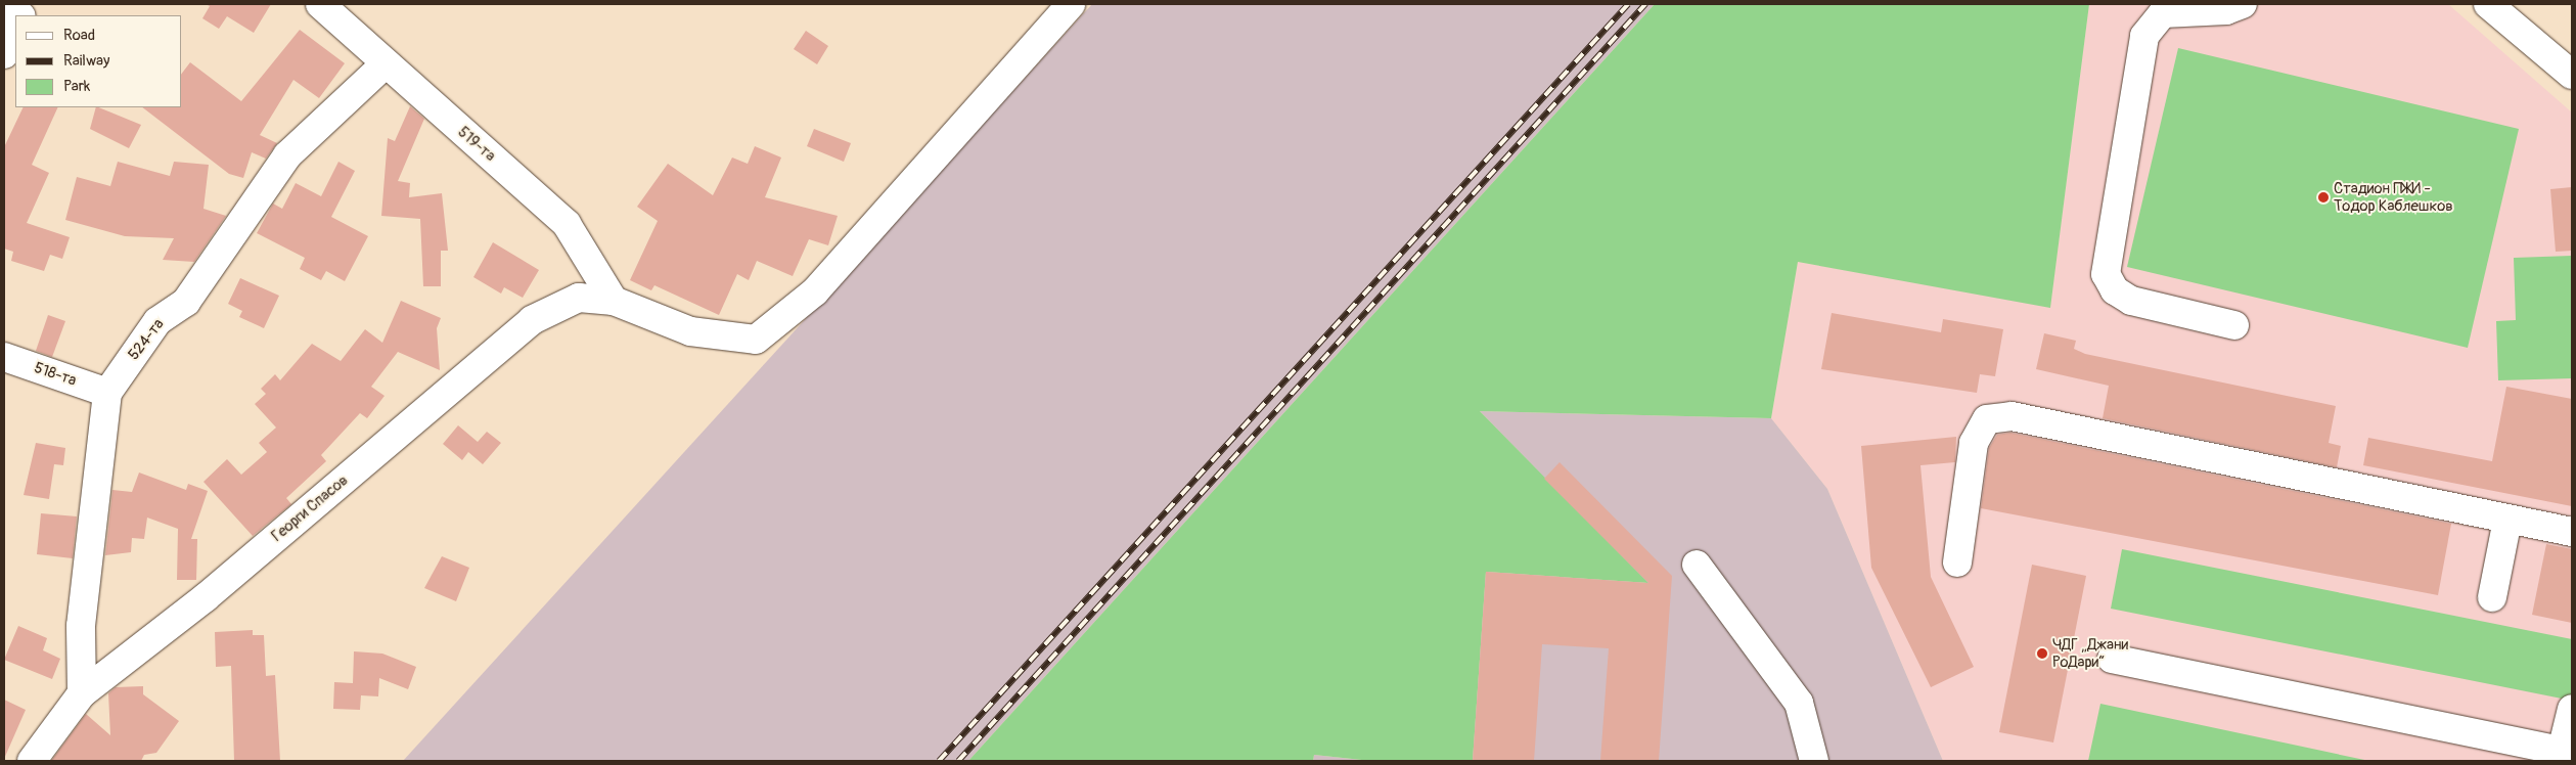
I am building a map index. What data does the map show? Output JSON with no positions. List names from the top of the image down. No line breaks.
{"streets":{"street":["519-та","524-та","518-та","Георги Спасов"]},"crossings":[["519-та","524-та"],["519-та","Георги Спасов"],["524-та","518-та"],["524-та","Георги Спасов"]],"places":["Стадион ПЖИ - Тодор Каблешков","ЧДГ „Джани РоДари“"],"legend":["Road","Railway","Park"]}
